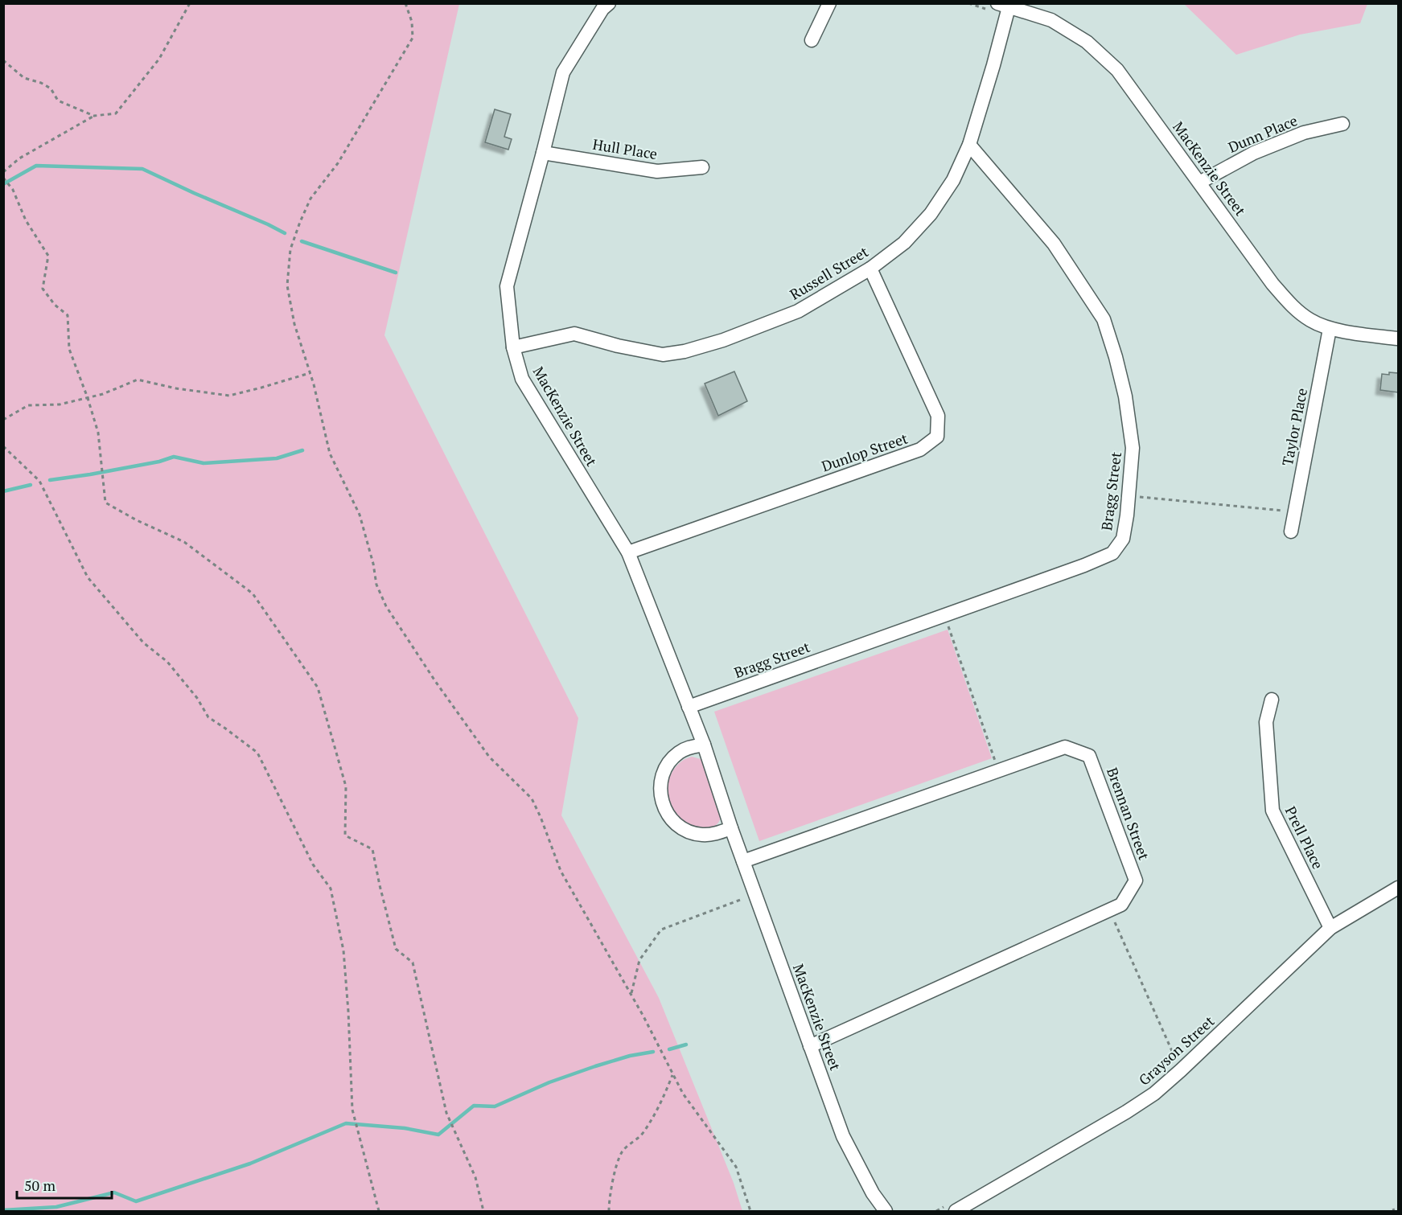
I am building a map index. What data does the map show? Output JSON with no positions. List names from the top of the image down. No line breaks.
{"streets":{"street":["Dunn Place","Hull Place","MacKenzie Street","Russell Street","Taylor Place","Dunlop Street","Bragg Street","Brennan Street","Prell Place","Grayson Street"]},"crossings":[["Dunn Place","MacKenzie Street"],["Hull Place","MacKenzie Street"],["MacKenzie Street","Russell Street"],["MacKenzie Street","Taylor Place"],["MacKenzie Street","Dunlop Street"],["MacKenzie Street","Bragg Street"],["MacKenzie Street","Brennan Street"],["Russell Street","Dunlop Street"],["Russell Street","Bragg Street"],["Prell Place","Grayson Street"]],"scale_bar":"50 m"}
